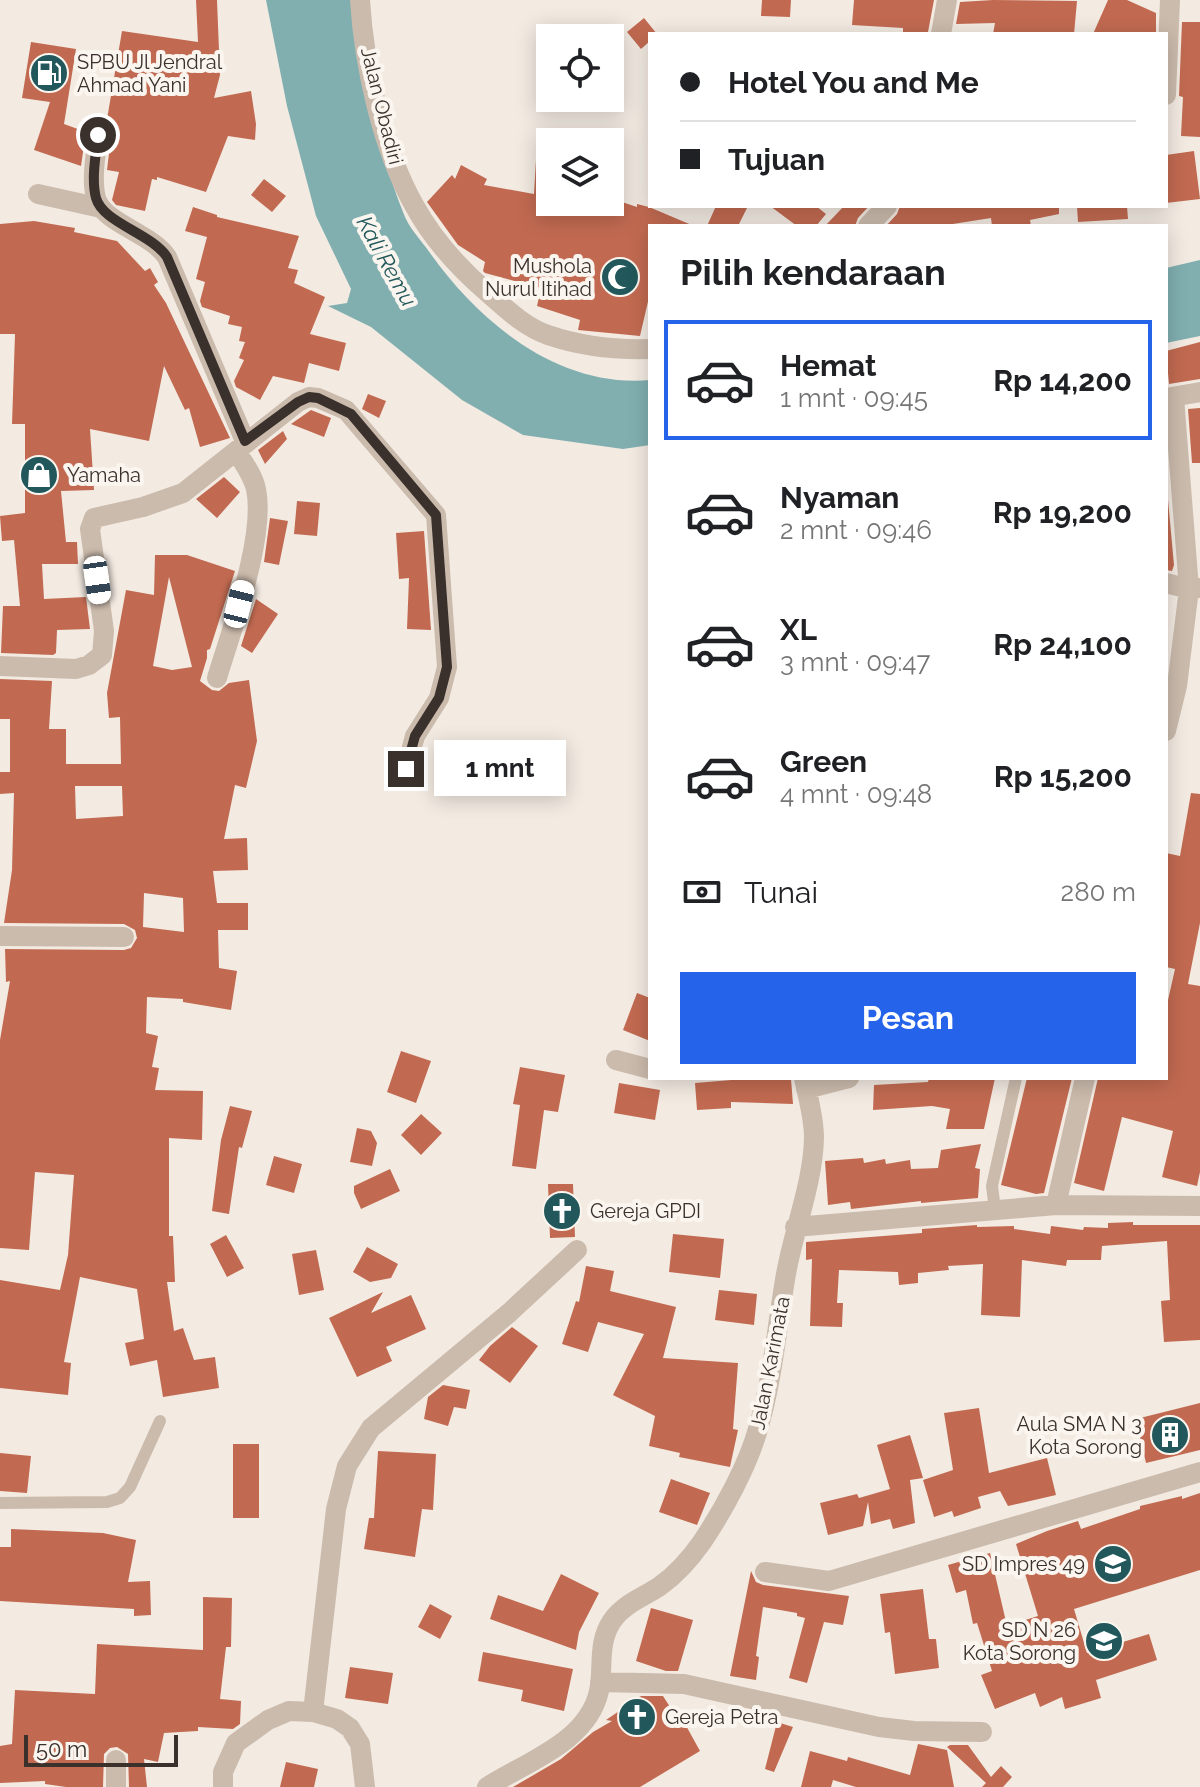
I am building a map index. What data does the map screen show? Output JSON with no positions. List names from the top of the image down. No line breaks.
{"streets":{"street":["Jalan Obadiri","Jalan Karimata"]},"water":["Kali Remu"],"places":{"fuel station":["SPBU Jl Jendral Ahmad Yani"],"mosque":["Mushola Nurul Itihad"],"shop":["Yamaha"],"church":["Gereja GPDI","Gereja Petra"],"building":["Aula SMA N 3 Kota Sorong"],"school or university":["SD Impres 49","SD N 26 Kota Sorong"]},"scale_bar":"50 m","page":{"banner":["Hotel You and Me","Tujuan"],"heading":"Pilih kendaraan","list":[{"name":"Hemat","note":"1 mnt · 09:45","value":"Rp 14,200"},{"name":"Nyaman","note":"2 mnt · 09:46","value":"Rp 19,200"},{"name":"XL","note":"3 mnt · 09:47","value":"Rp 24,100"},{"name":"Green","note":"4 mnt · 09:48","value":"Rp 15,200"}],"bubble":"1 mnt","pay":["Tunai","280 m"],"buttons":"Pesan","scale":"50 m"}}
